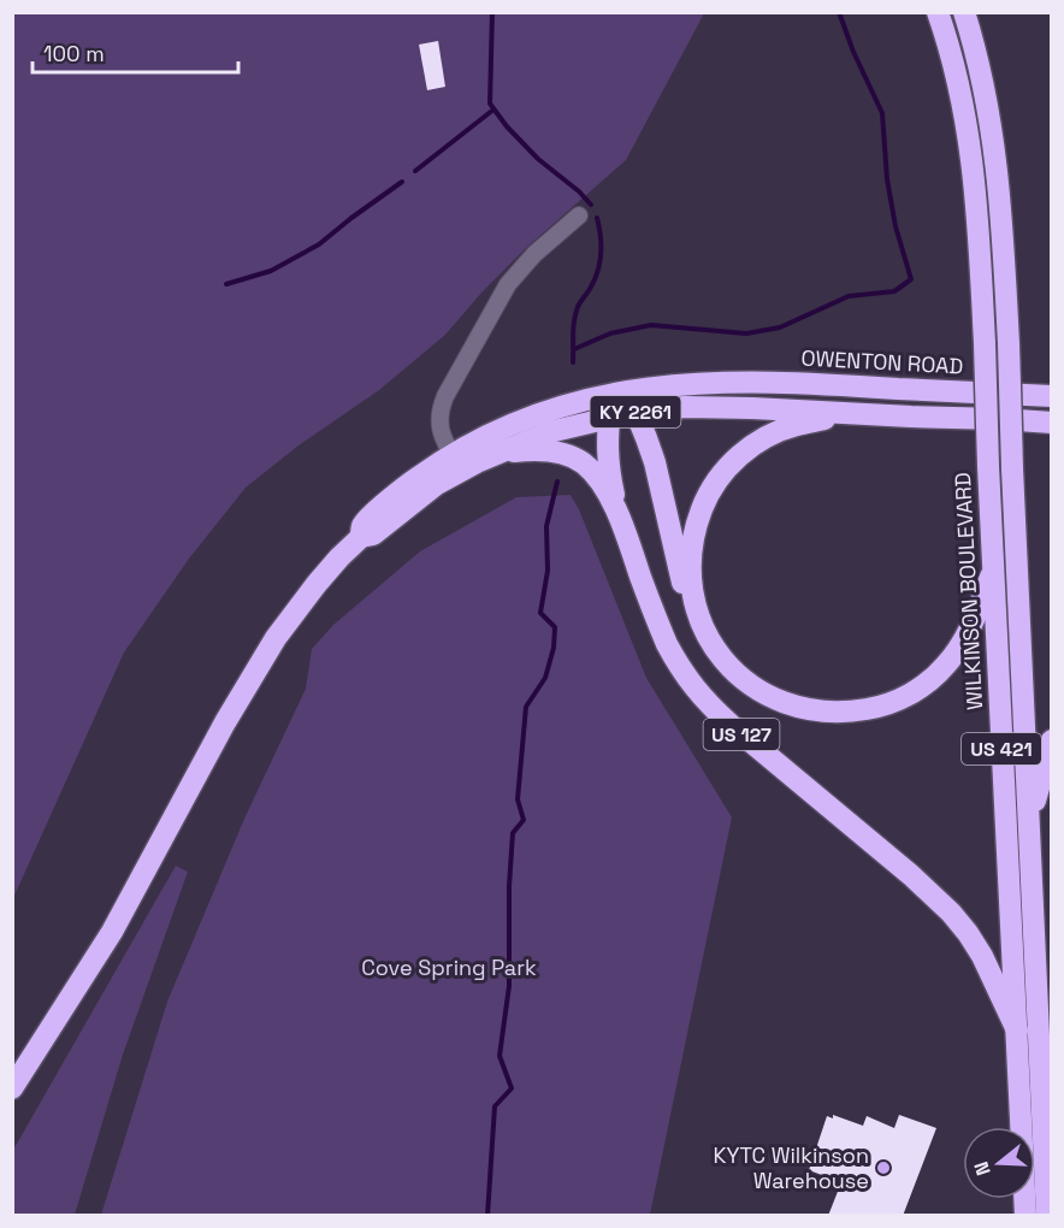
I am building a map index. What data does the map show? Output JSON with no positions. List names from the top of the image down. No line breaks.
{"streets":{"highway":["OWENTON ROAD","KY 2261","WILKINSON BOULEVARD","US 127","US 421"]},"crossings":[["OWENTON ROAD","US 127"],["KY 2261","US 127"],["WILKINSON BOULEVARD","US 127"]],"parks":["Cove Spring Park"],"places":["KYTC Wilkinson Warehouse"],"scale_bar":"100 m","north":"left"}
